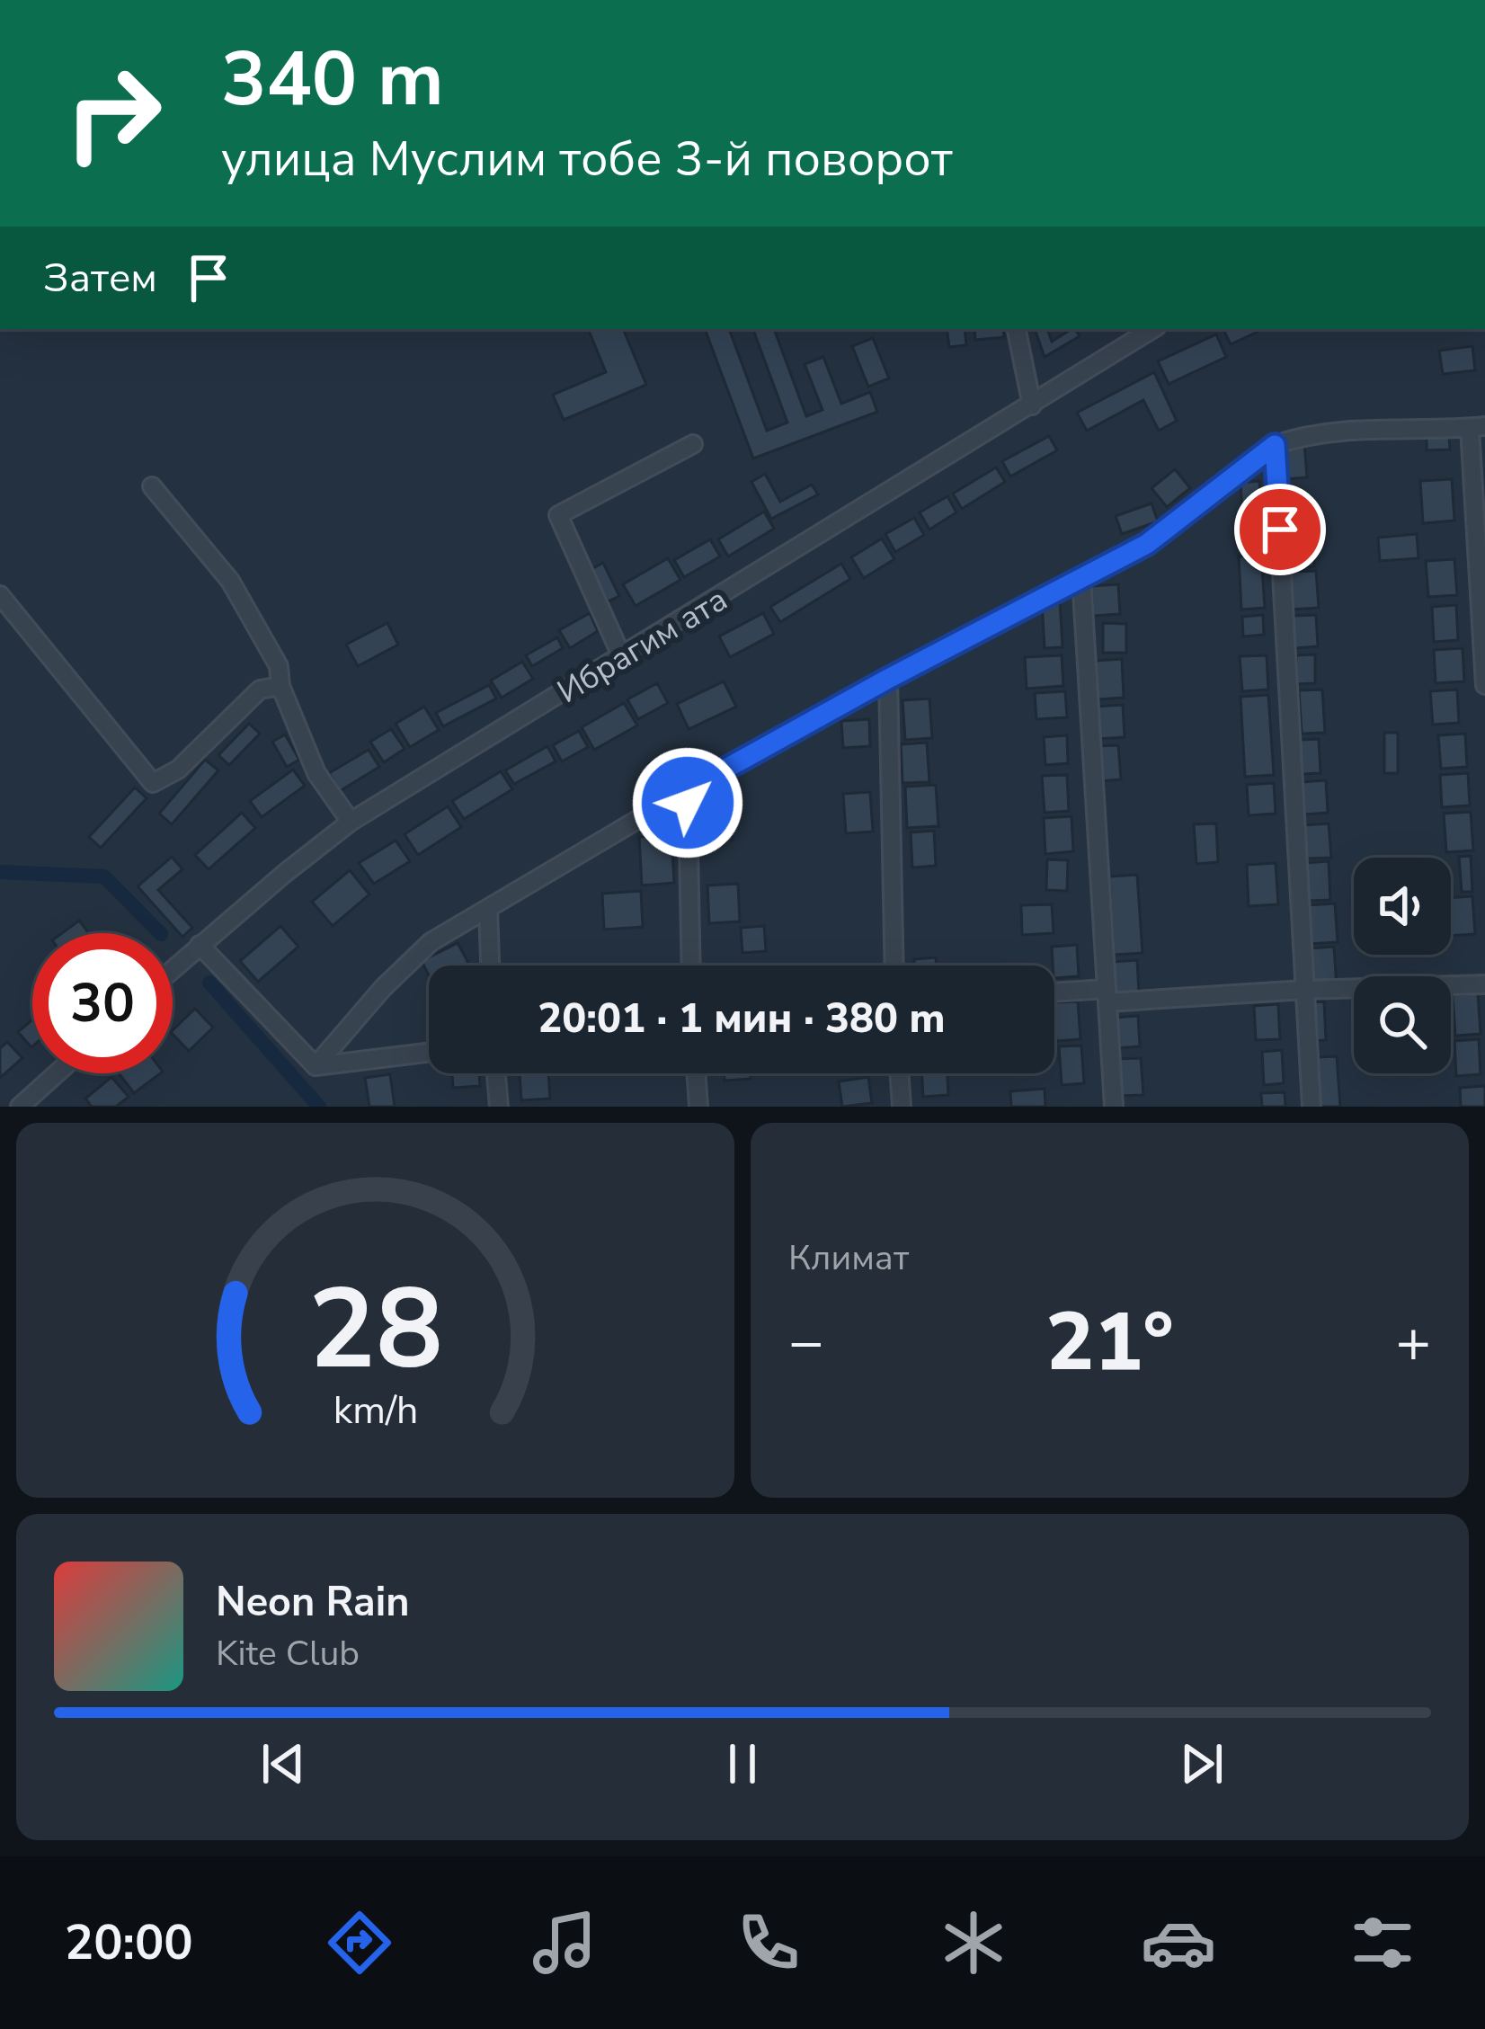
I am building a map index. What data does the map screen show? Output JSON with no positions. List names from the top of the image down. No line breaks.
{"streets":{"street":["Ибрагим ата"]},"page":{"turn":["340 m","улица Муслим тобе 3-й поворот"],"then":"Затем","limit":"30","trip":"20:01 · 1 мин · 380 m","tile":"Климат","heat":["−","21°","+"],"song":["Neon Rain","Kite Club"],"tabs":"20:00","gauge":["28","km/h"]}}
